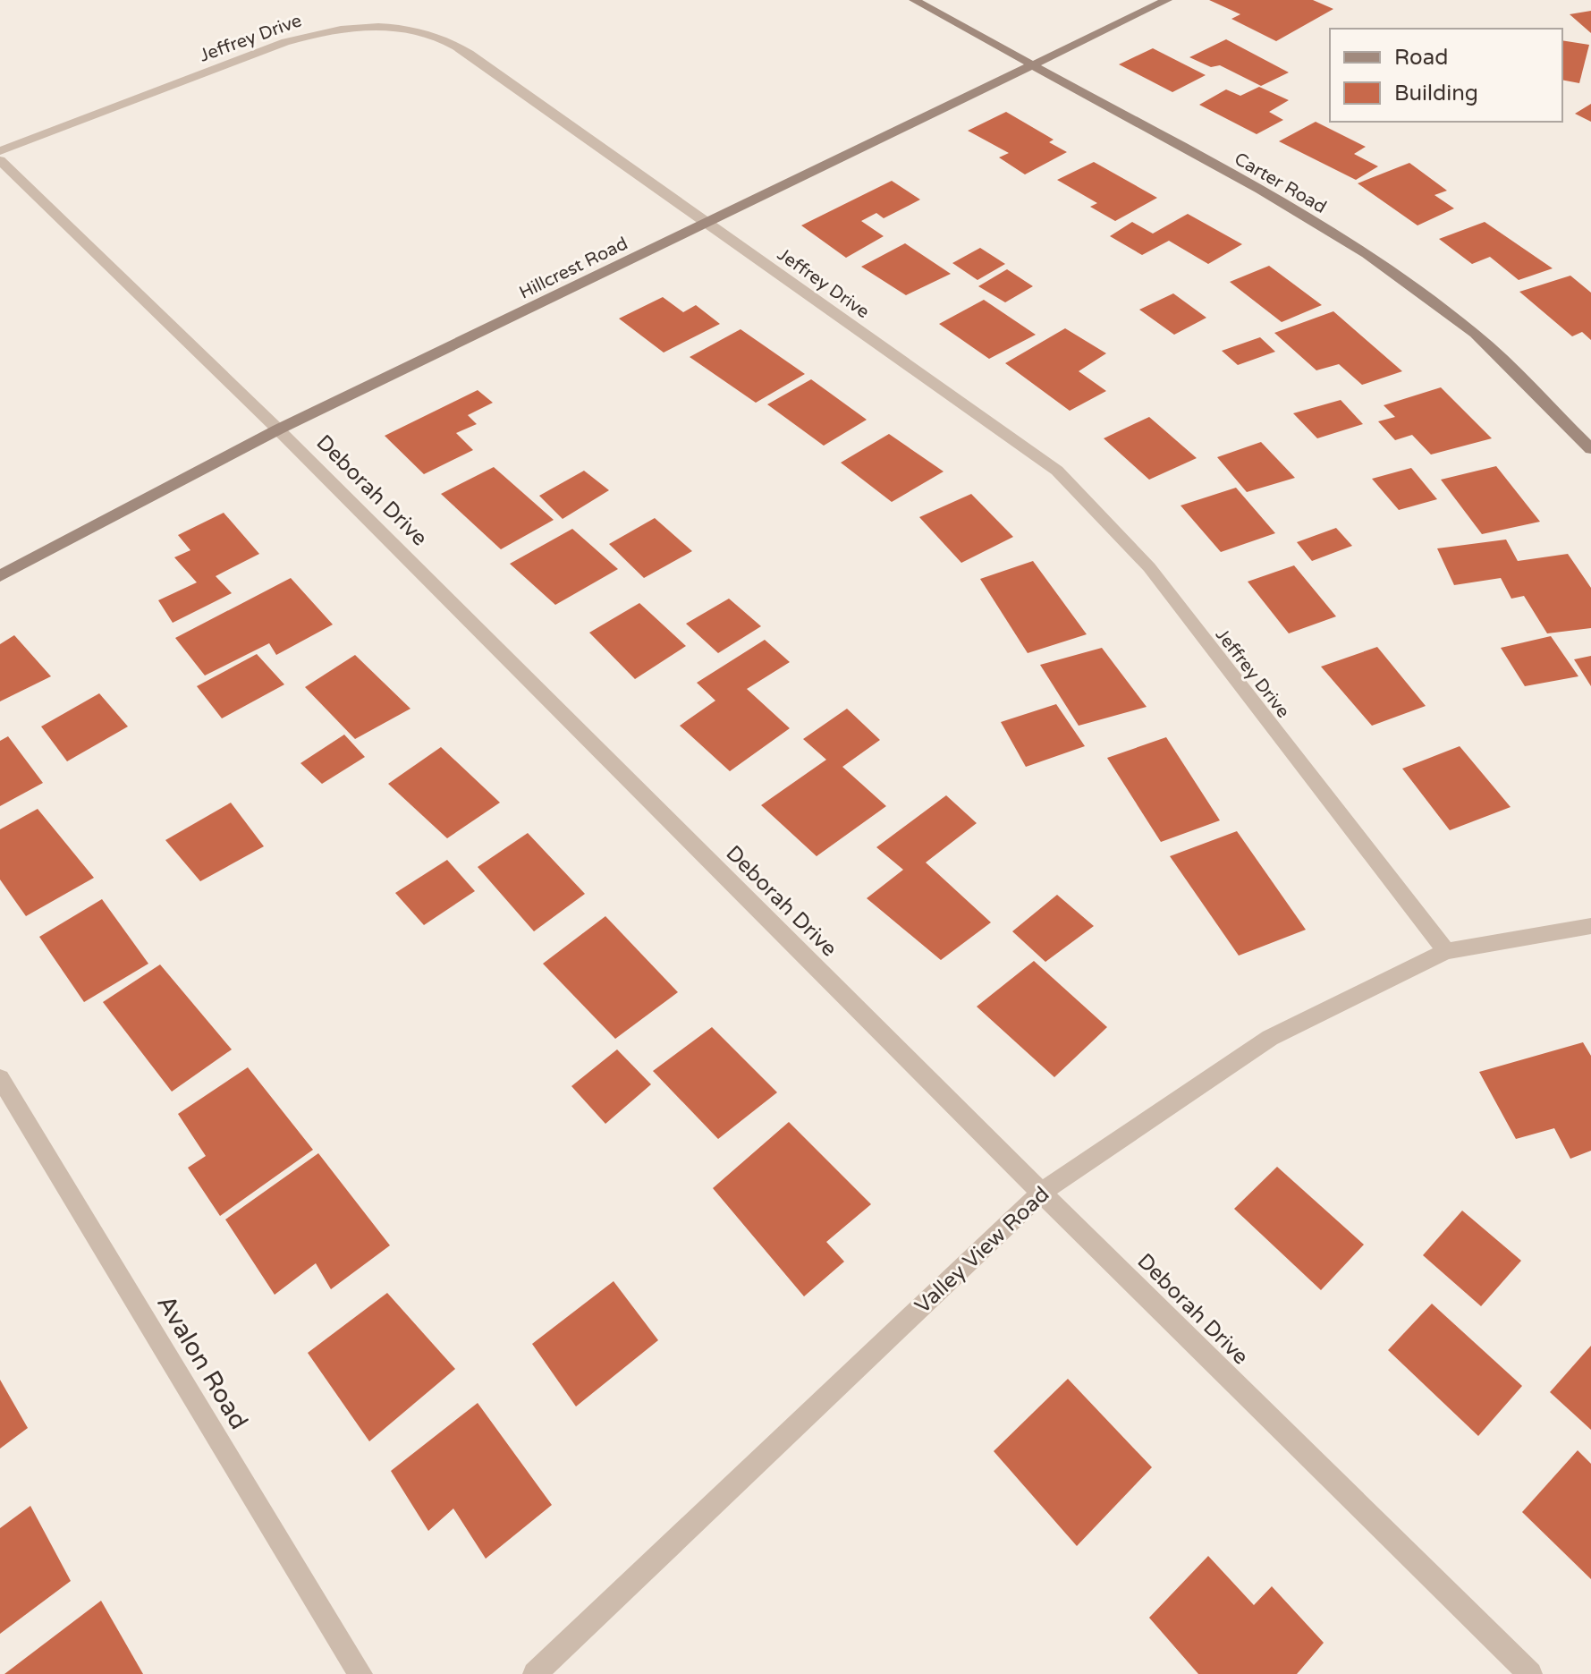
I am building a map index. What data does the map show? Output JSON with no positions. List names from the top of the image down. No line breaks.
{"streets":{"street":["Jeffrey Drive","Carter Road","Hillcrest Road","Deborah Drive","Valley View Road","Avalon Road"]},"crossings":[["Jeffrey Drive","Hillcrest Road"],["Jeffrey Drive","Valley View Road"],["Carter Road","Hillcrest Road"],["Hillcrest Road","Deborah Drive"],["Deborah Drive","Valley View Road"]],"legend":["Road","Building"]}
